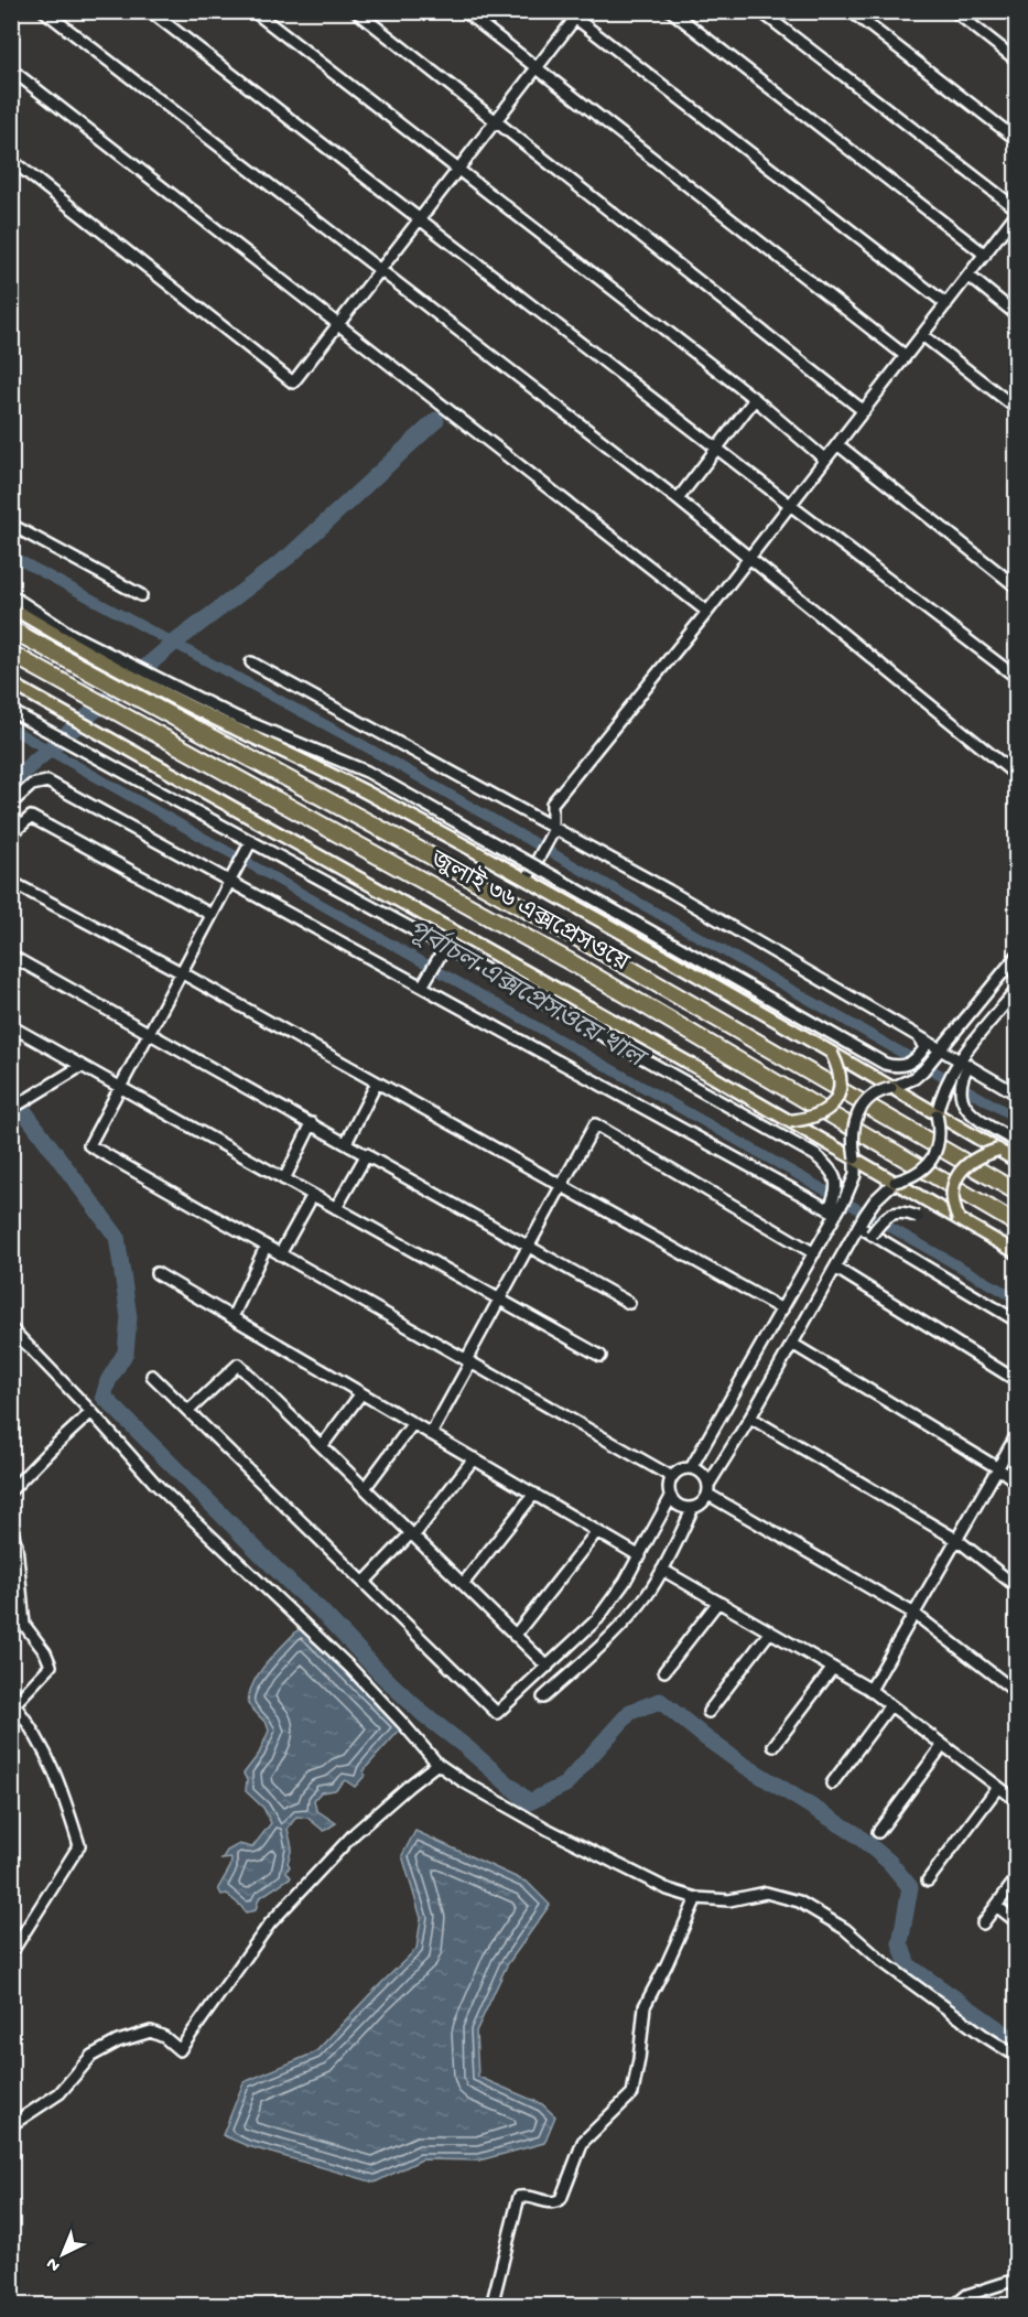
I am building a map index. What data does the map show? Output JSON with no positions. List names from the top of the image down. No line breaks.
{"streets":{"highway":["জুলাই ৩৬ এক্সপ্রেসওয়ে"]},"water":["পূর্বাচল এক্সপ্রেসওয়ে খাল"],"north":"bottom left"}
